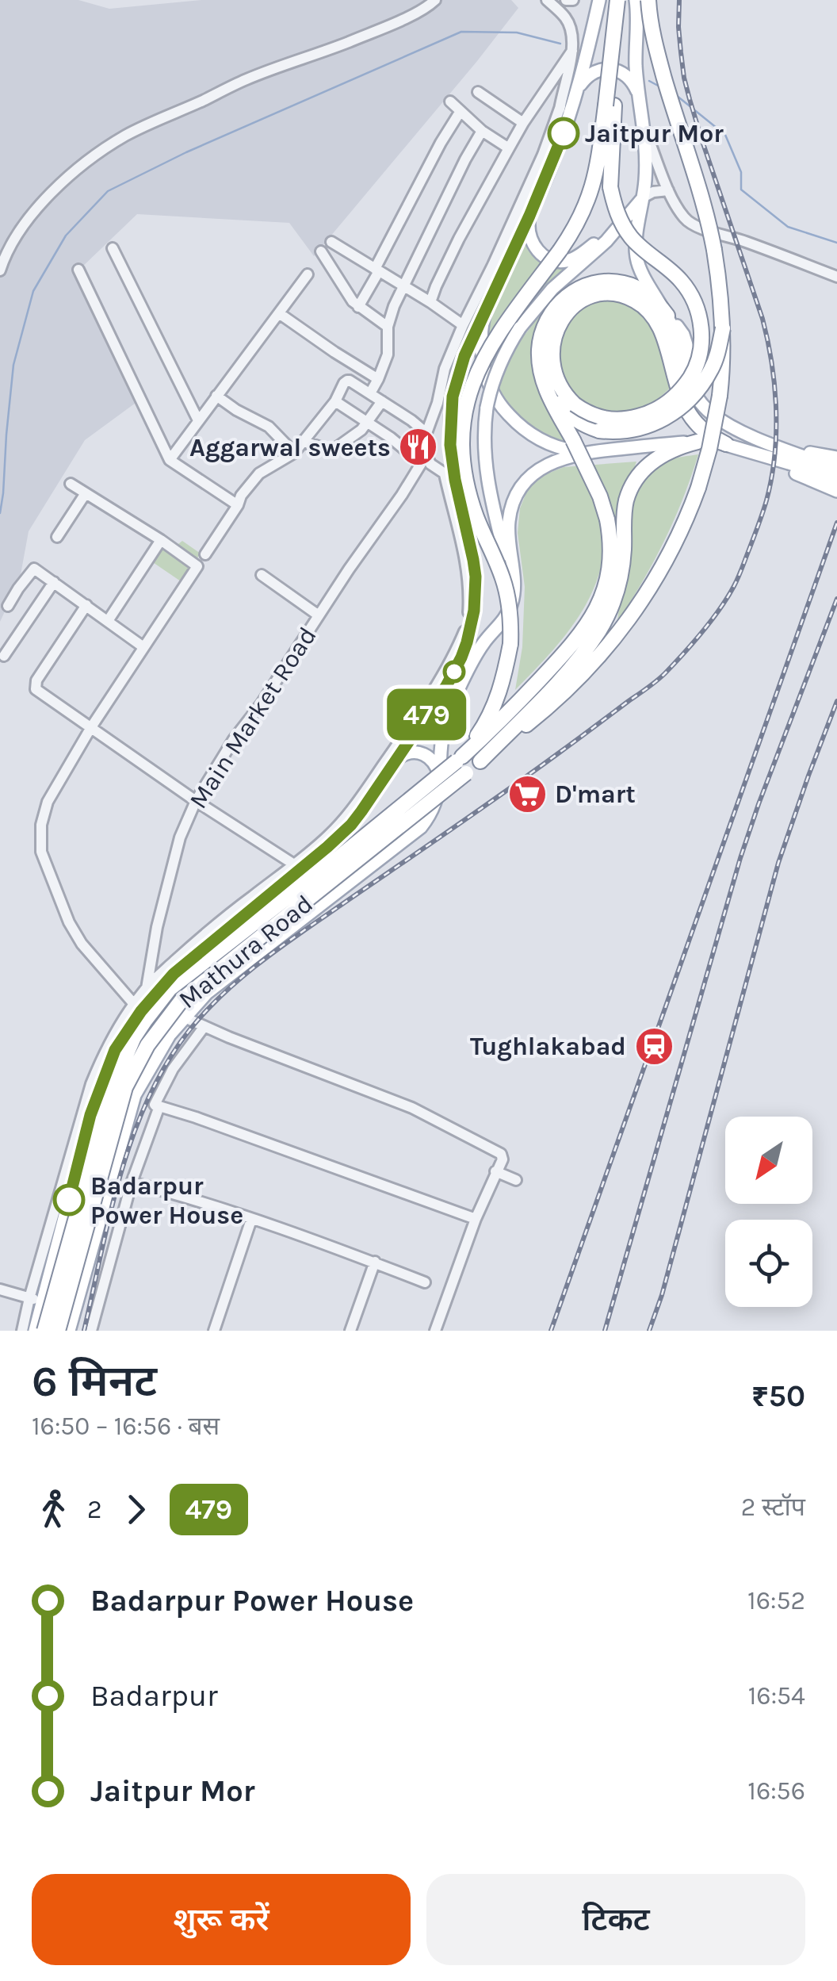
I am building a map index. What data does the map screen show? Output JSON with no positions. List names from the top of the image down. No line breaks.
{"streets":{"highway":["Mathura Road"],"street":["Main Market Road"]},"crossings":[["Main Market Road","Mathura Road"]],"places":{"other":["Jaitpur Mor","Badarpur Power House"],"restaurant":["Aggarwal sweets"],"supermarket":["D'mart"],"station":["Tughlakabad"]},"lines":["bus line 479"],"north":"bottom left","page":{"on_map":"479","heading":["6 मिनट","16:50 – 16:56 · बस","₹50"],"legs":["2","479","2 स्टॉप"],"list":[{"name":"Badarpur Power House","value":"16:52"},{"name":"Badarpur","value":"16:54"},{"name":"Jaitpur Mor","value":"16:56"}],"buttons":["शुरू करें","टिकट"]}}
